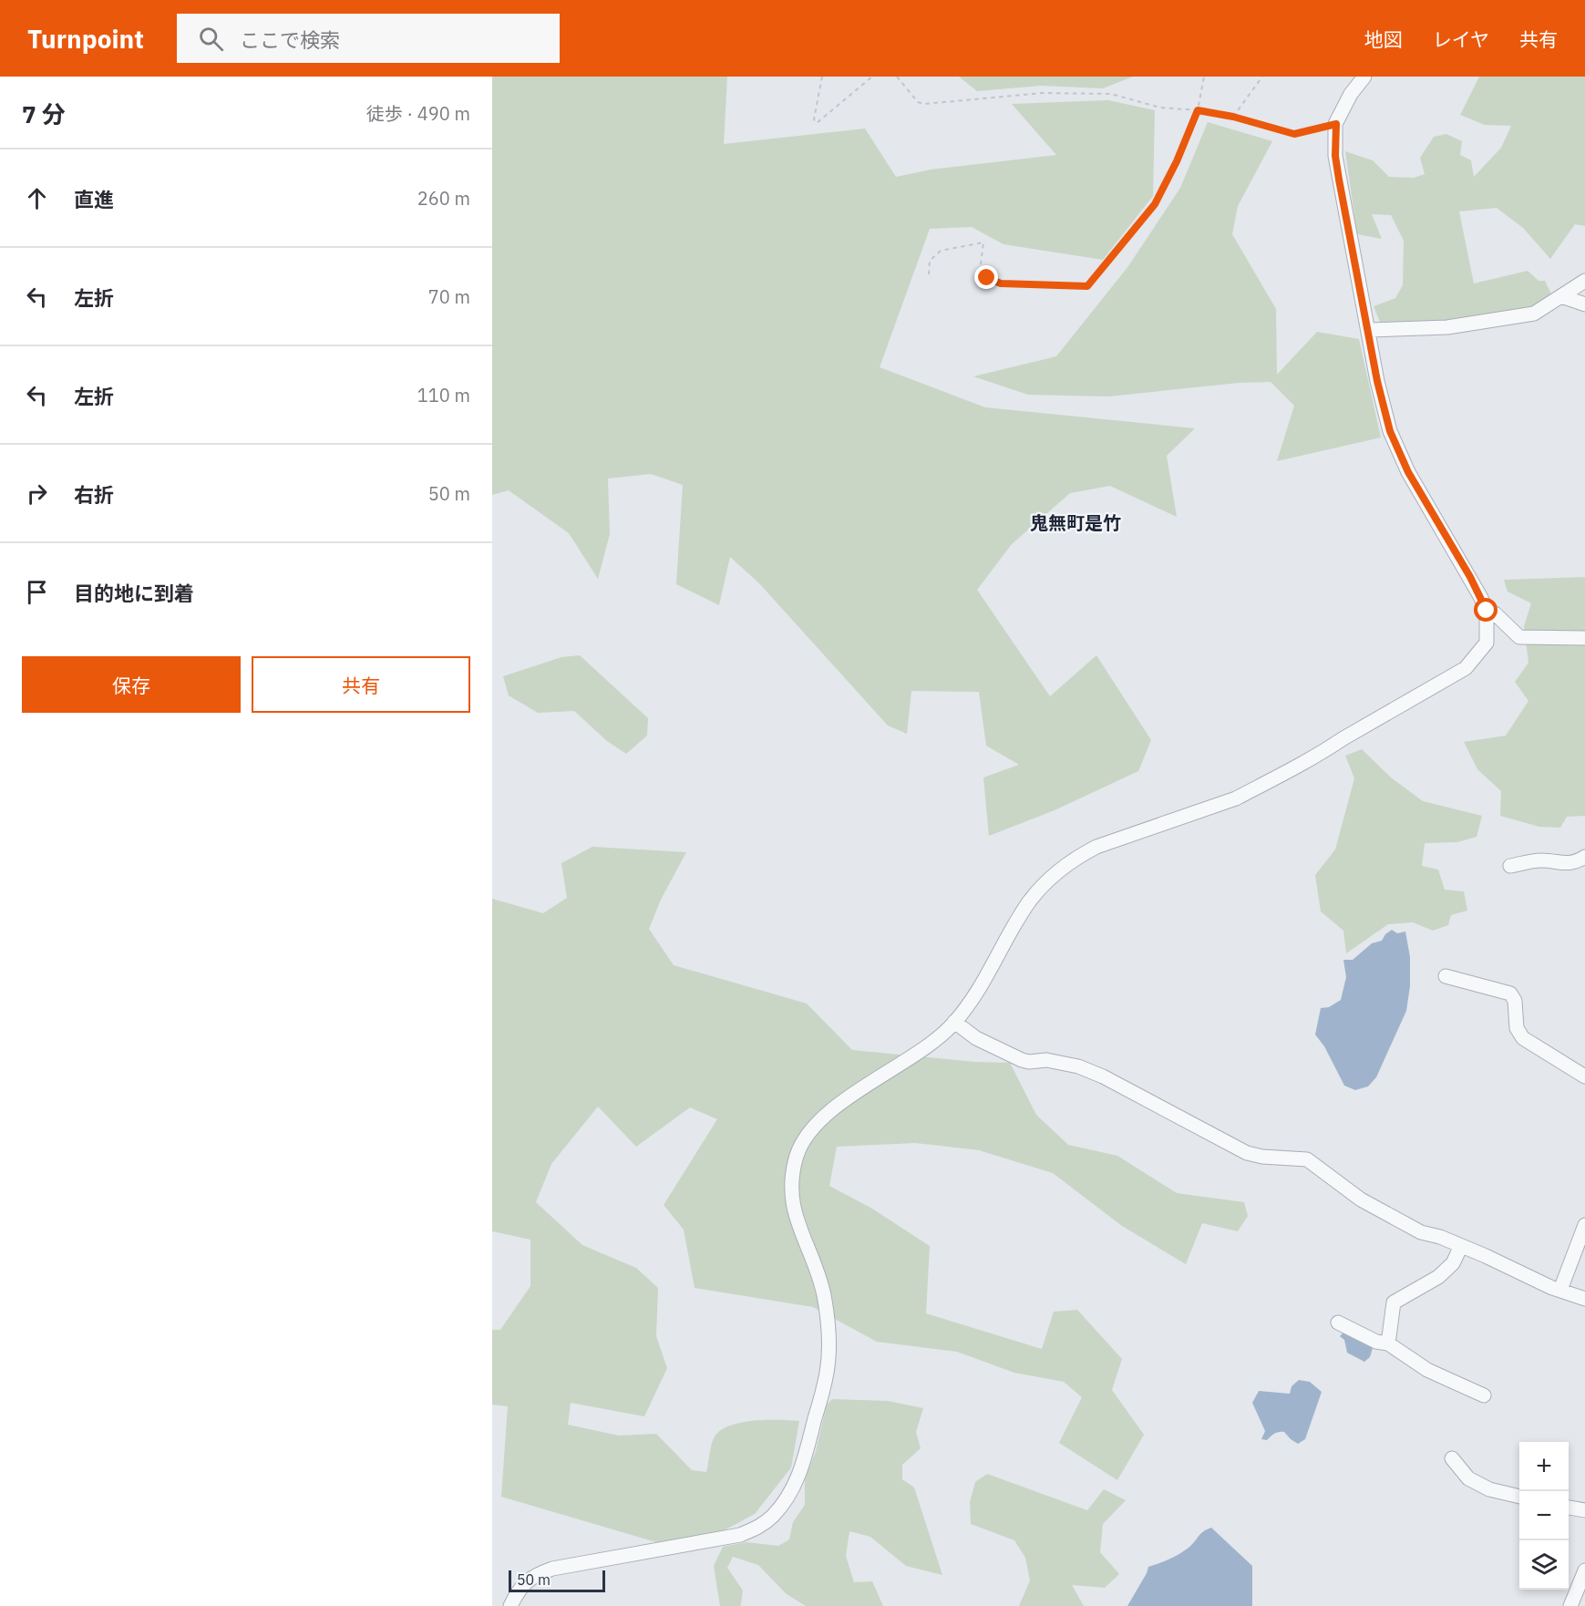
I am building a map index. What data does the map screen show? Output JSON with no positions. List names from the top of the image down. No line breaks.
{"districts":["鬼無町是竹"],"scale_bar":"50 m","page":{"header":"Turnpoint","search":"ここで検索","nav":["地図","レイヤ","共有"],"heading":["7 分","徒歩 · 490 m"],"list":[["直進","260 m"],["左折","70 m"],["左折","110 m"],["右折","50 m"],"目的地に到着"],"buttons":["保存","共有"],"map_buttons":["+","−"],"scale":"50 m"}}
